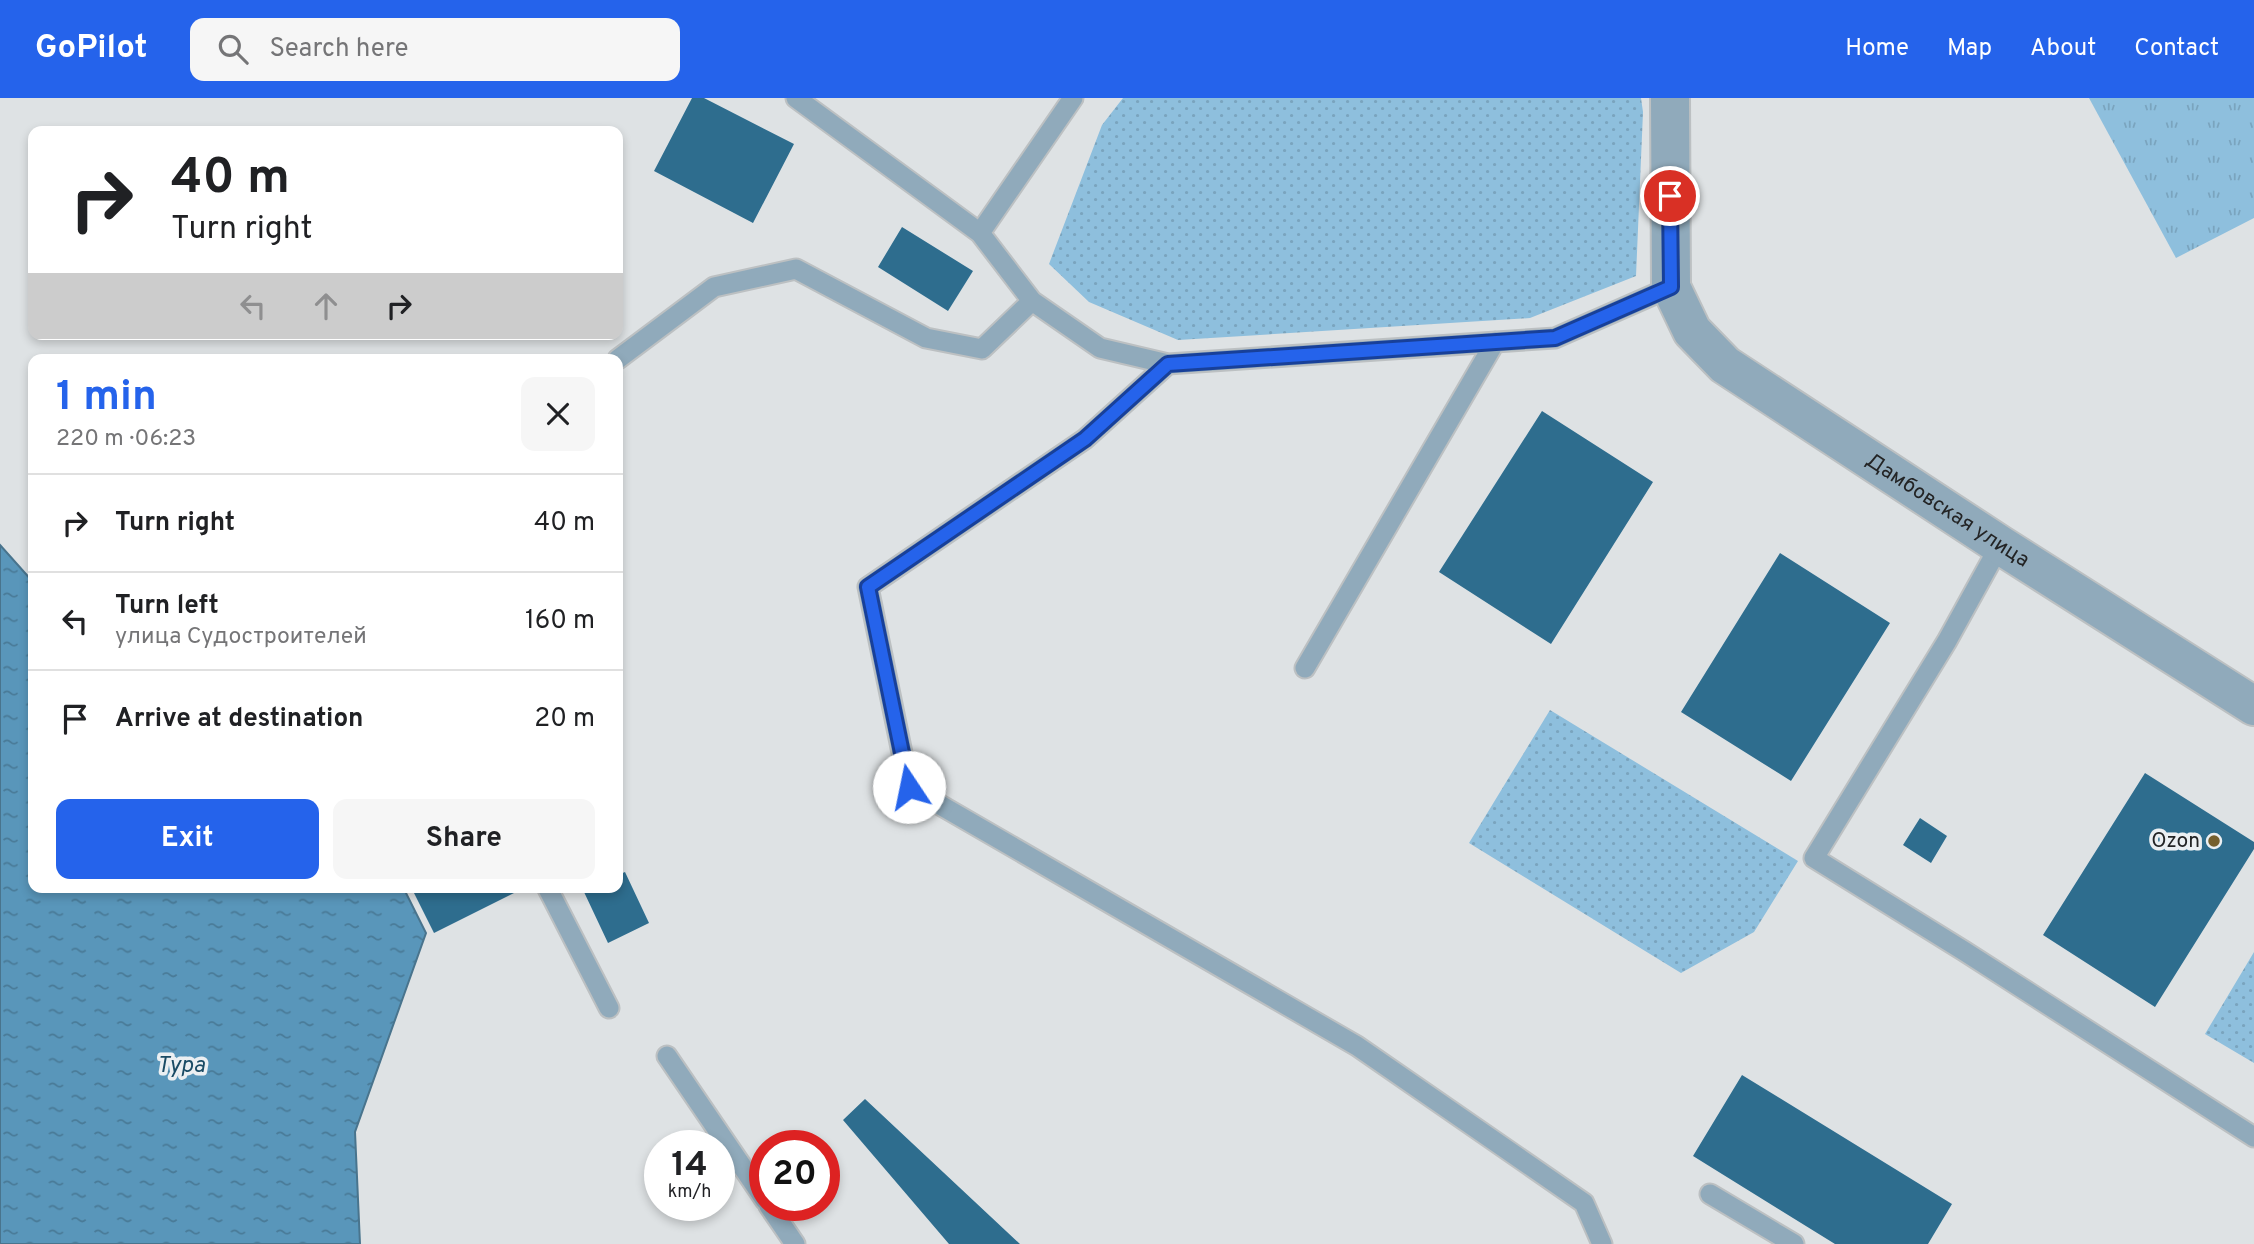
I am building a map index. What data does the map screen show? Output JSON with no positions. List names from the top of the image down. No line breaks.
{"streets":{"street":["Дамбовская улица"]},"water":["Тура"],"places":["Ozon"],"page":{"header":"GoPilot","search":"Search here","nav":["Home","Map","About","Contact"],"turn":["40 m","Turn right"],"heading":["1 min","220 m · 06:23"],"list":[{"name":"Turn right","value":"40 m"},{"name":"Turn left","note":"улица Судостроителей","value":"160 m"},{"name":"Arrive at destination","value":"20 m"}],"buttons":["Exit","Share"],"speed":"14 km/h","limit":"20"}}
